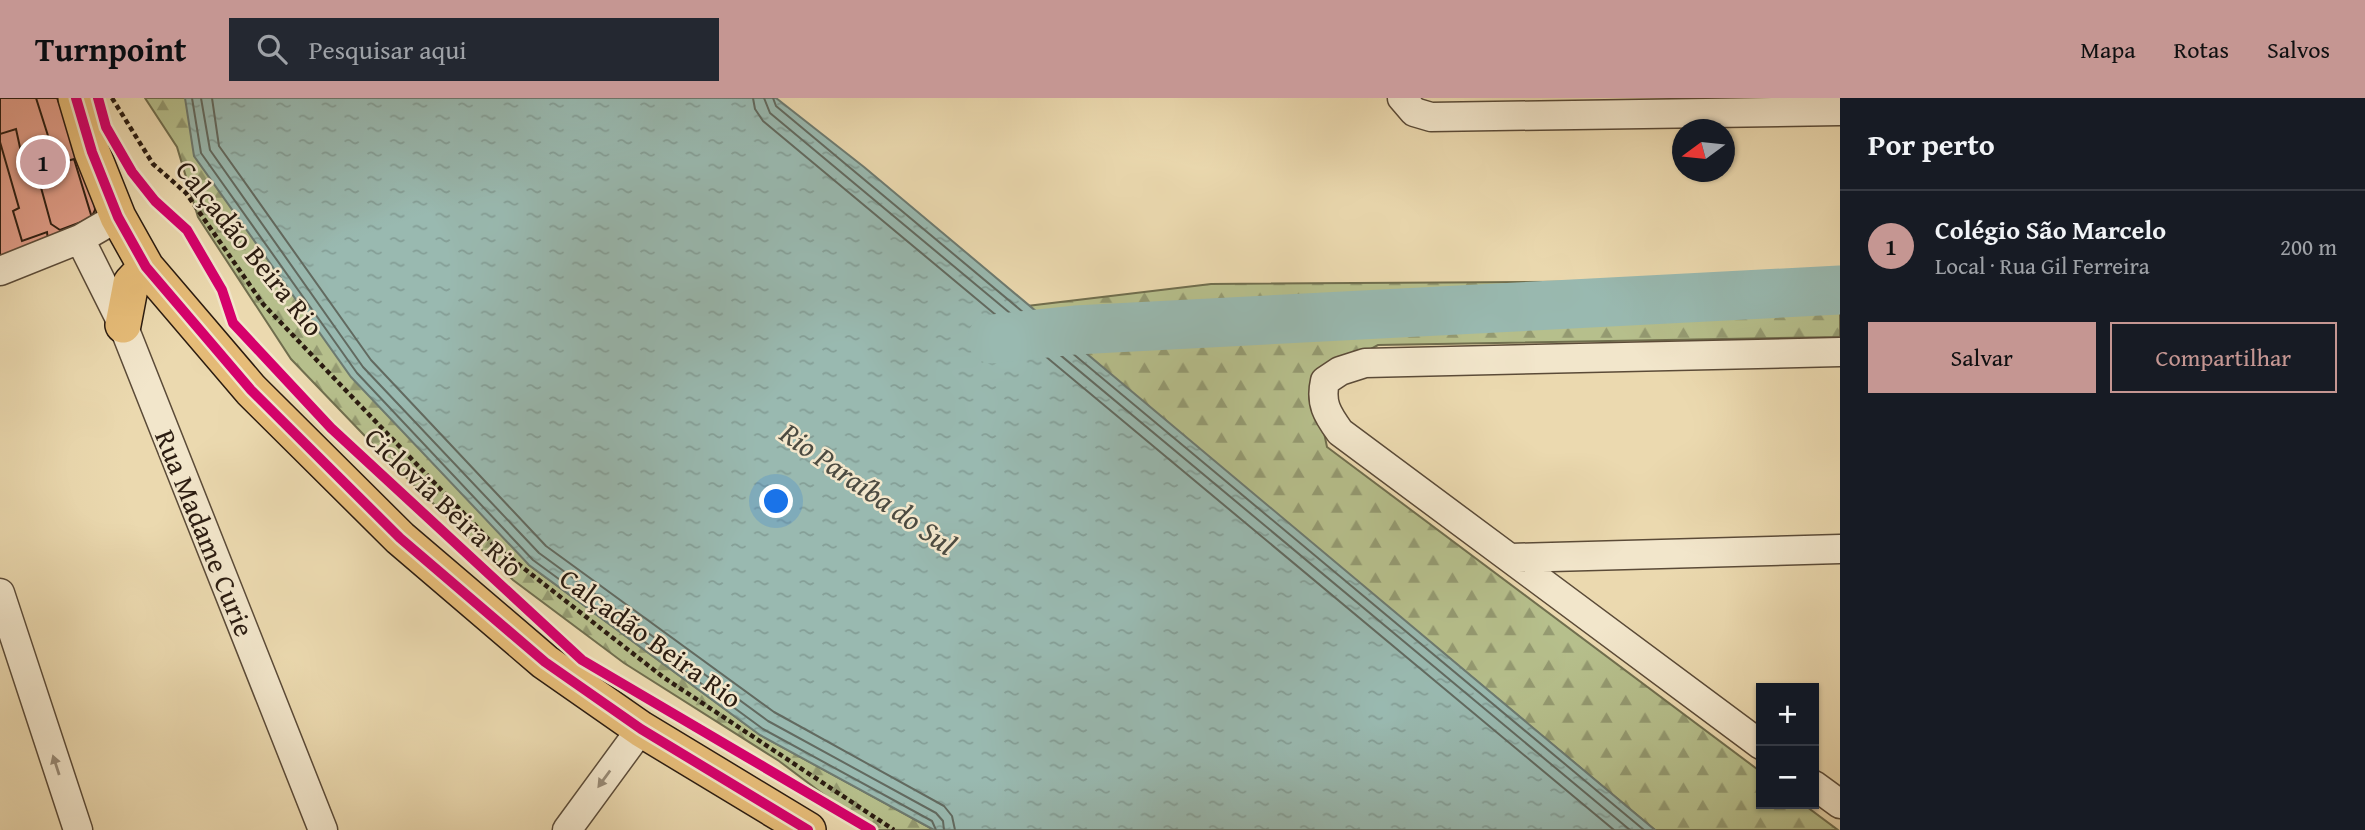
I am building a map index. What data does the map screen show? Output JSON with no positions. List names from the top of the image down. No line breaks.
{"streets":{"street":["Rua Madame Curie"],"path":["Calçadão Beira Rio"],"cycle path":["Ciclovia Beira Rio"]},"water":["Rio Paraíba do Sul"],"north":"left","page":{"header":"Turnpoint","search":"Pesquisar aqui","nav":["Mapa","Rotas","Salvos"],"heading":"Por perto","pins":"1","list":[{"mark":"1","name":"Colégio São Marcelo","note":"Local · Rua Gil Ferreira","value":"200 m"}],"buttons":["Salvar","Compartilhar"],"map_buttons":["+","−"]}}
